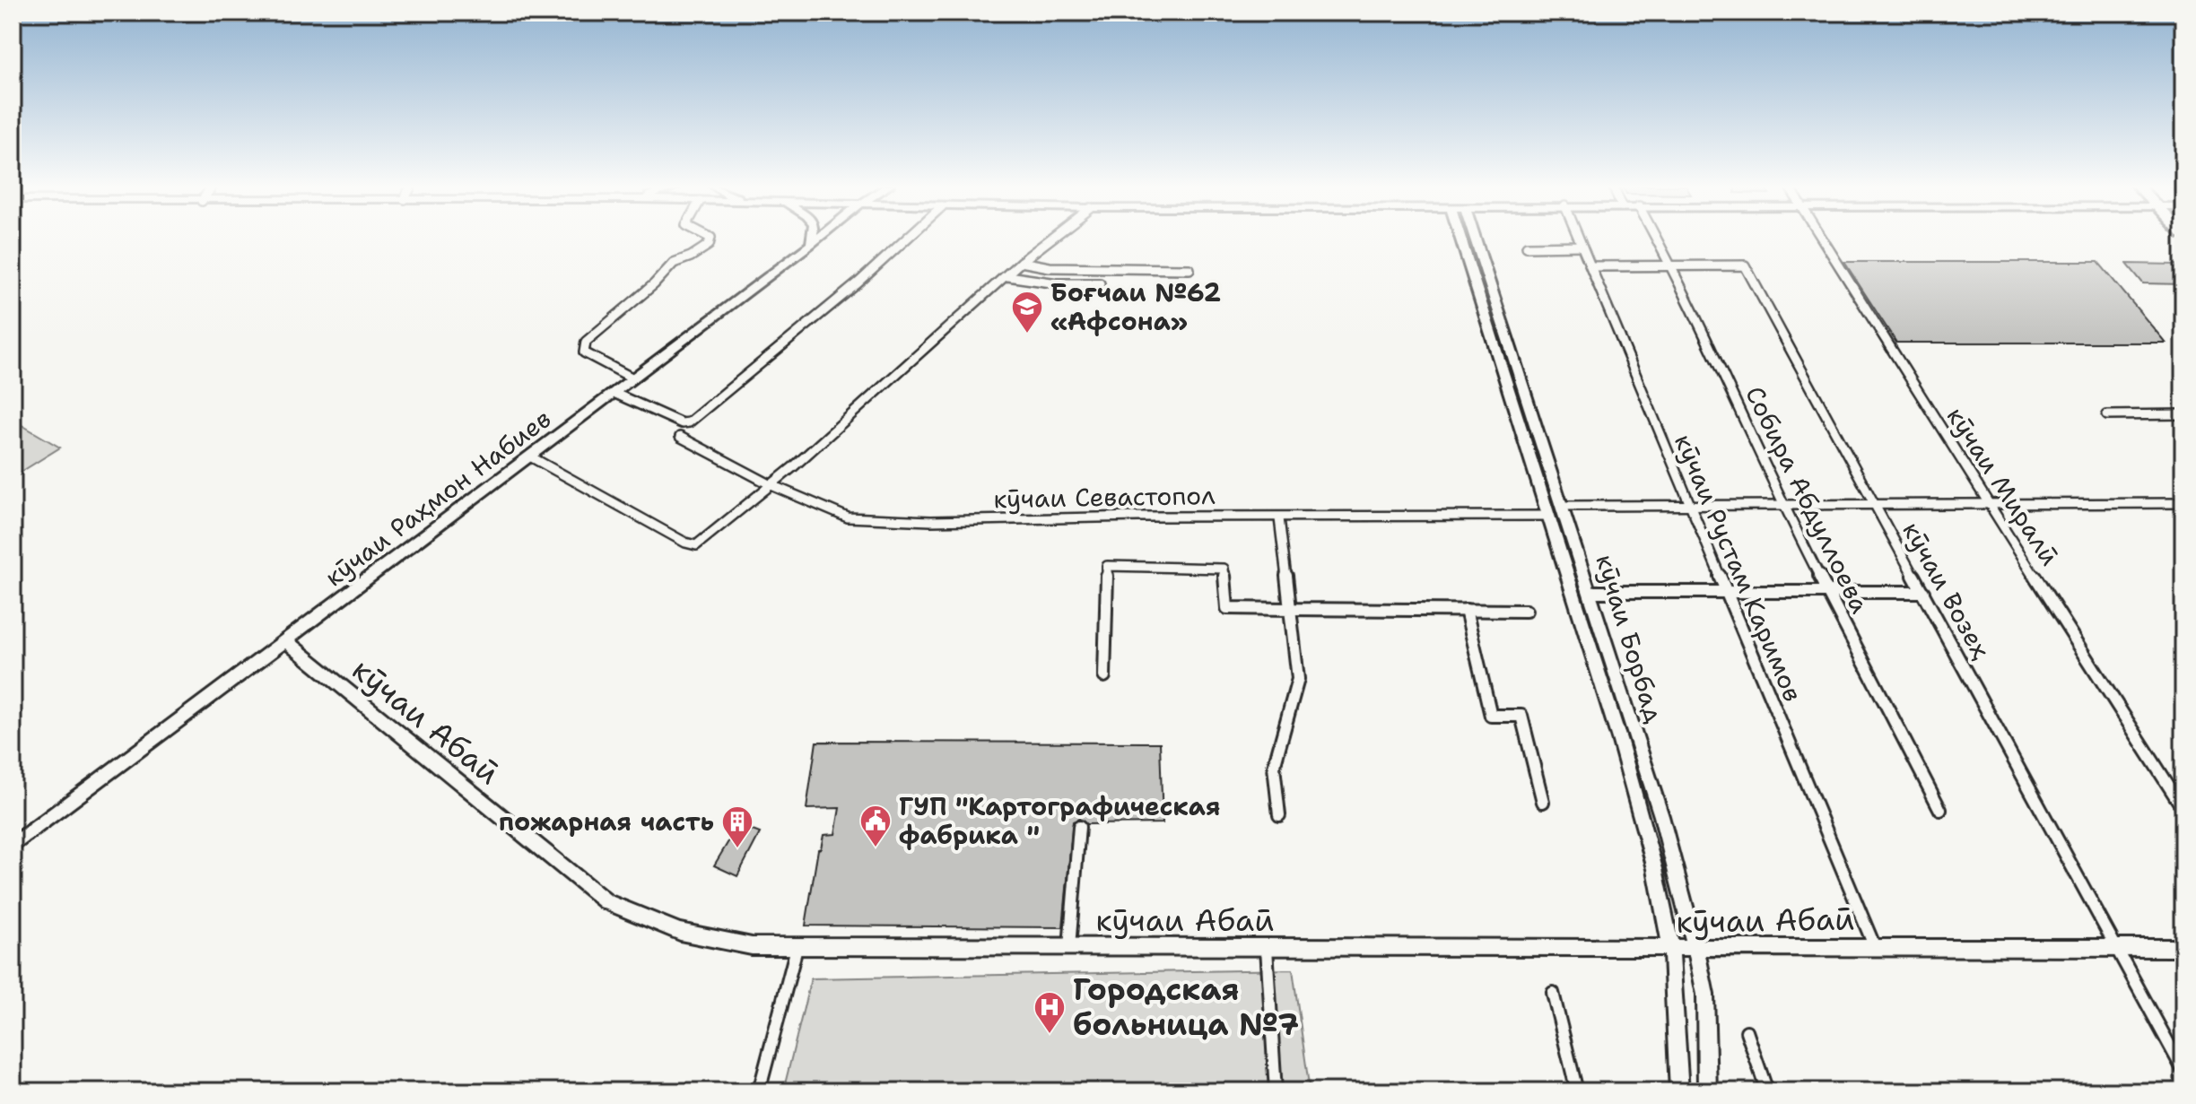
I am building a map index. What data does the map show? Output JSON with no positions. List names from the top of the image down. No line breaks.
{"streets":{"main road":["кӯчаи Раҳмон Набиев","кӯчаи Борбад","кӯчаи Абаӣ"],"street":["кӯчаи Миралӣ","кӯчаи Севастопол","Собира Абдуллоева","кӯчаи Рустам Каримов","кӯчаи Возеҳ"]},"crossings":[["кӯчаи Севастопол","кӯчаи Борбад"],["кӯчаи Раҳмон Набиев","кӯчаи Абаӣ"],["Собира Абдуллоева","кӯчаи Возеҳ"],["кӯчаи Рустам Каримов","кӯчаи Возеҳ"],["кӯчаи Рустам Каримов","кӯчаи Абаӣ"],["кӯчаи Возеҳ","кӯчаи Абаӣ"],["кӯчаи Борбад","кӯчаи Абаӣ"]],"places":{"school or university":["Боғчаи №62 «Афсона»"],"public building":["ГУП \"Картографическая фабрика \""],"building":["пожарная часть"],"hospital":["Городская больница №7"]}}
